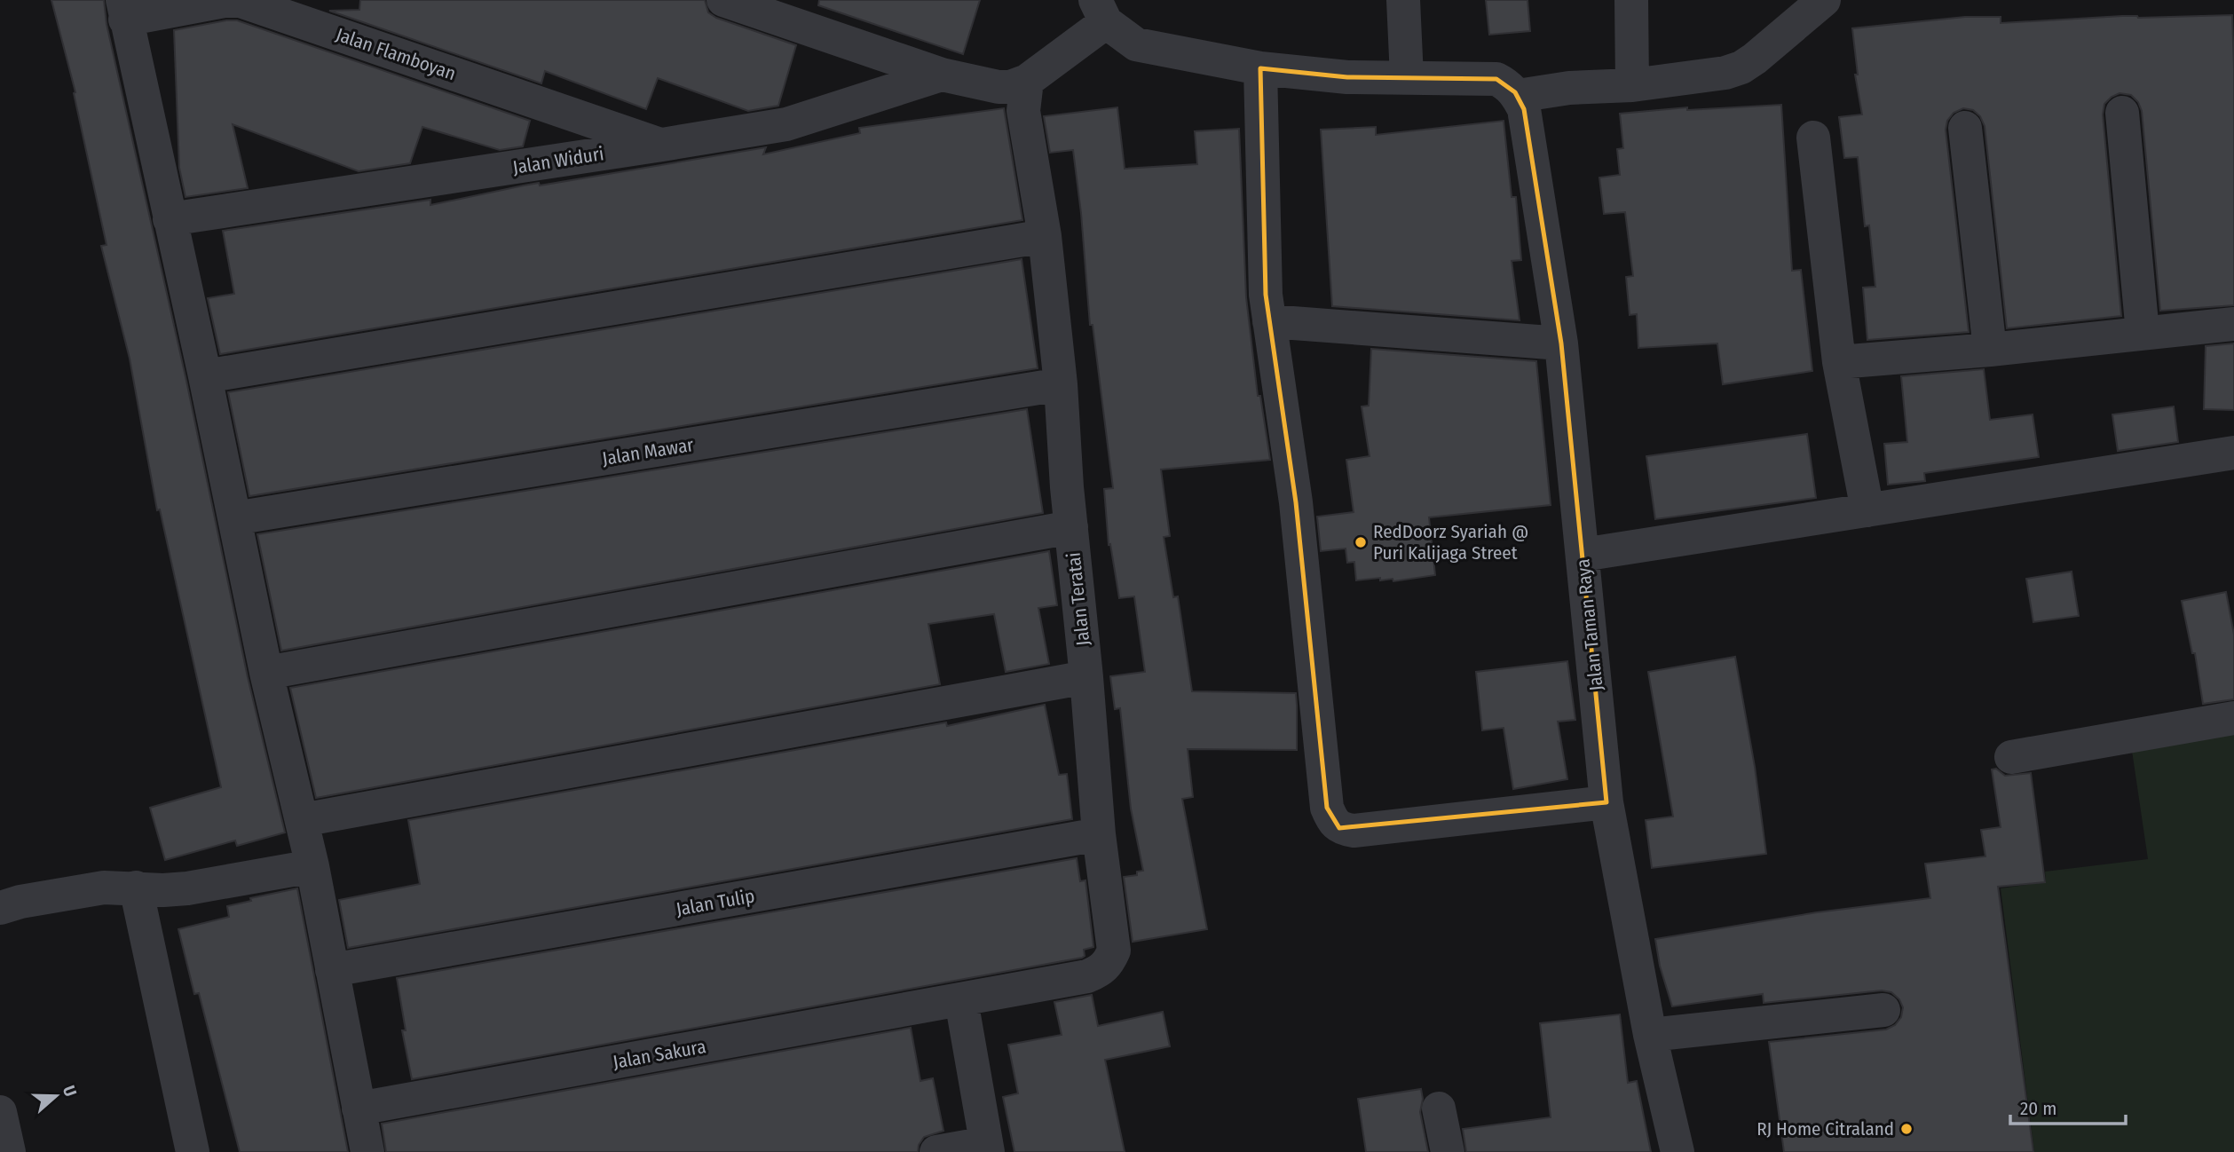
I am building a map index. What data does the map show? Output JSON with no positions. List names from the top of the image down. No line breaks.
{"streets":{"street":["Jalan Flamboyan","Jalan Widuri","Jalan Mawar","Jalan Teratai","Jalan Taman Raya","Jalan Tulip","Jalan Sakura"]},"crossings":[["Jalan Flamboyan","Jalan Widuri"],["Jalan Mawar","Jalan Teratai"],["Jalan Teratai","Jalan Tulip"],["Jalan Teratai","Jalan Sakura"]],"places":["RedDoorz Syariah @ Puri Kalijaga Street","RJ Home Citraland"],"scale_bar":"20 m","north":"right"}
